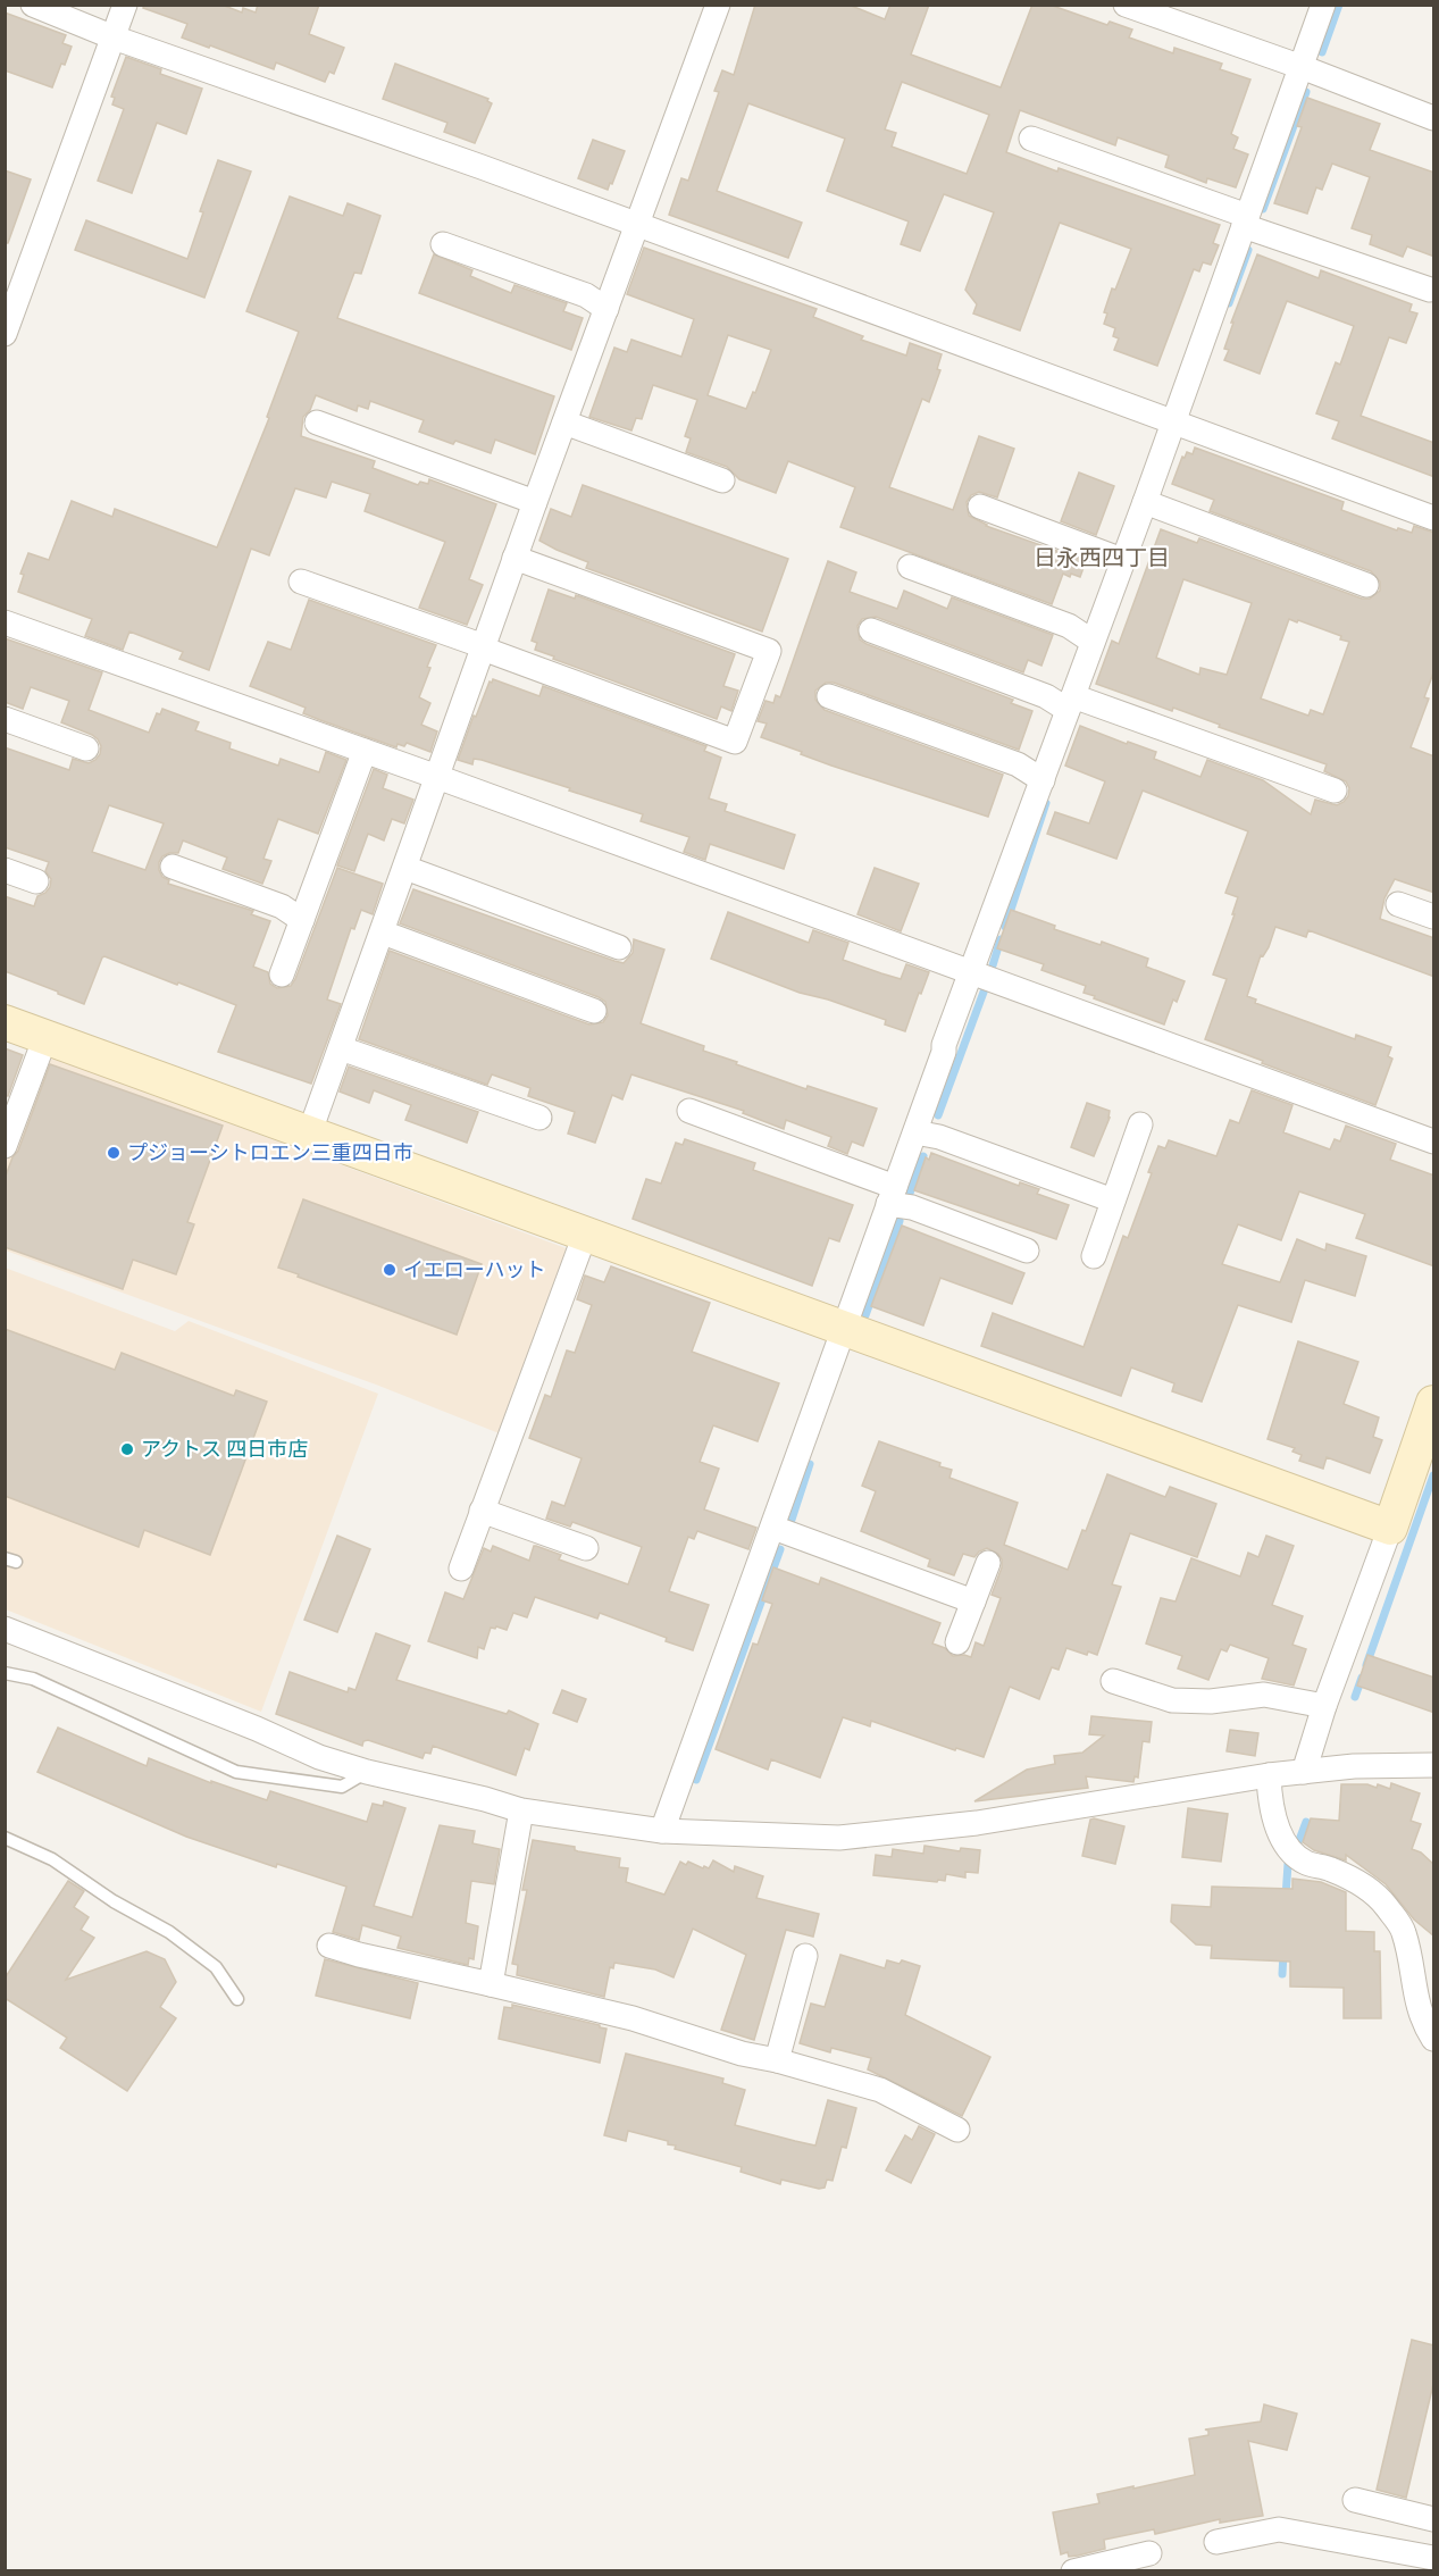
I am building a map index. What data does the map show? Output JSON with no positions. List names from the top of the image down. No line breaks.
{"districts":["日永西四丁目"],"places":["プジョーシトロエン三重四日市","イエローハット","アクトス 四日市店"]}
